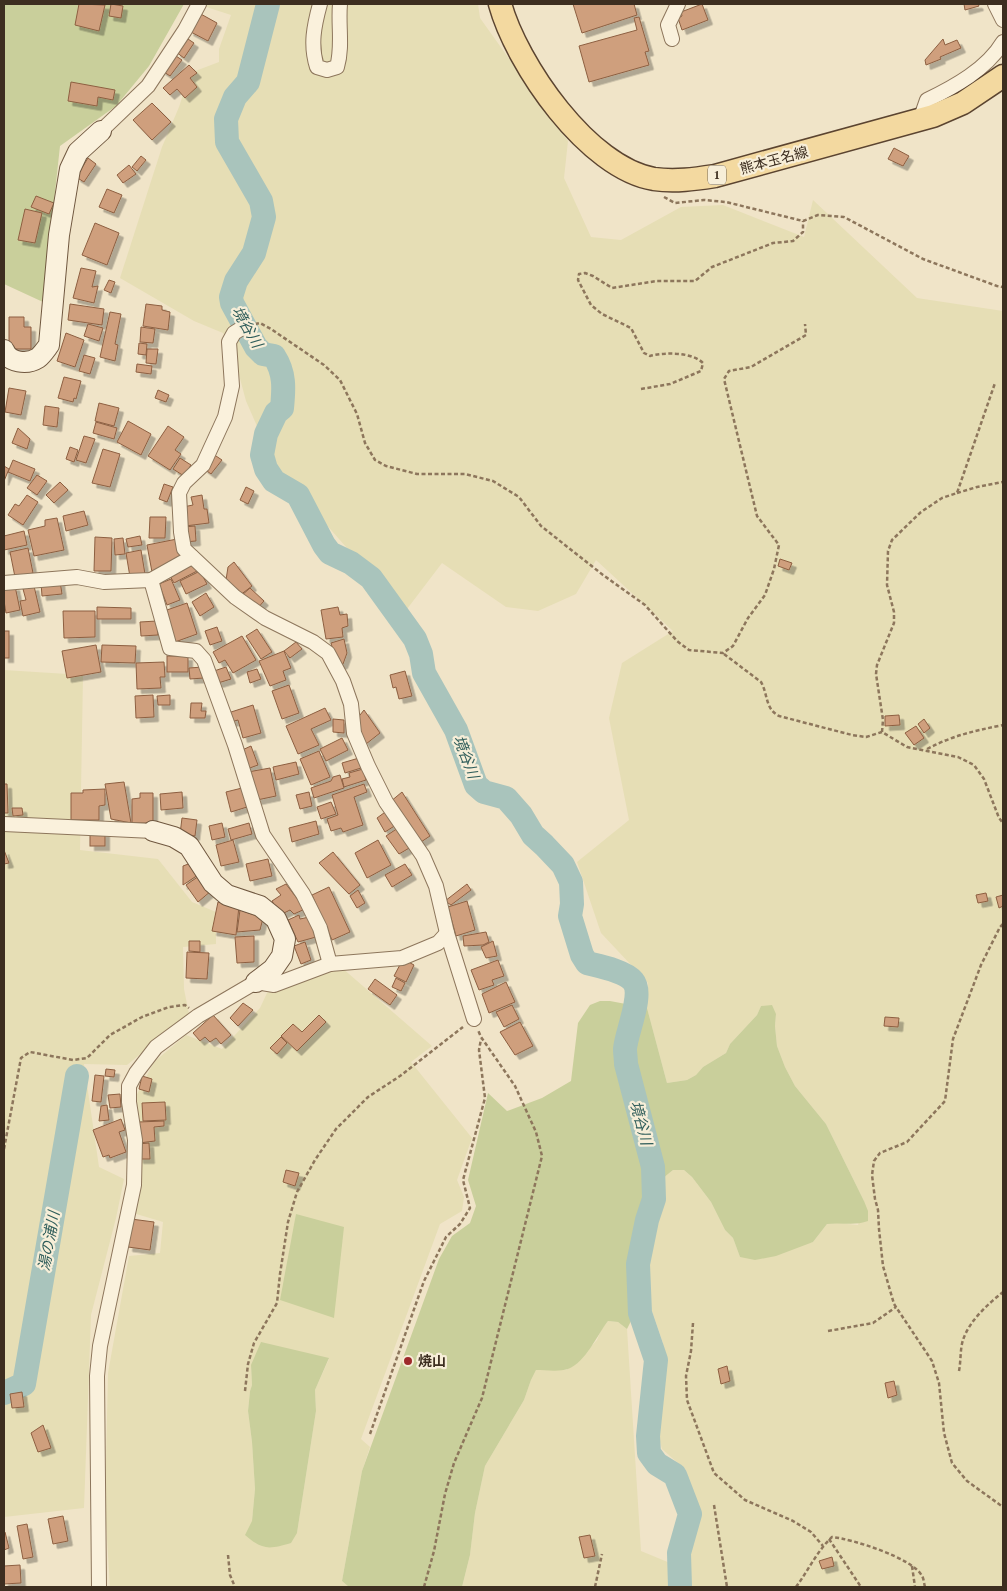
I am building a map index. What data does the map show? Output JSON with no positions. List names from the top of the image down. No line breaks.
{"streets":{"main road":["熊本玉名線","1"]},"water":["境谷川","湯の浦川"],"places":["焼山"]}
